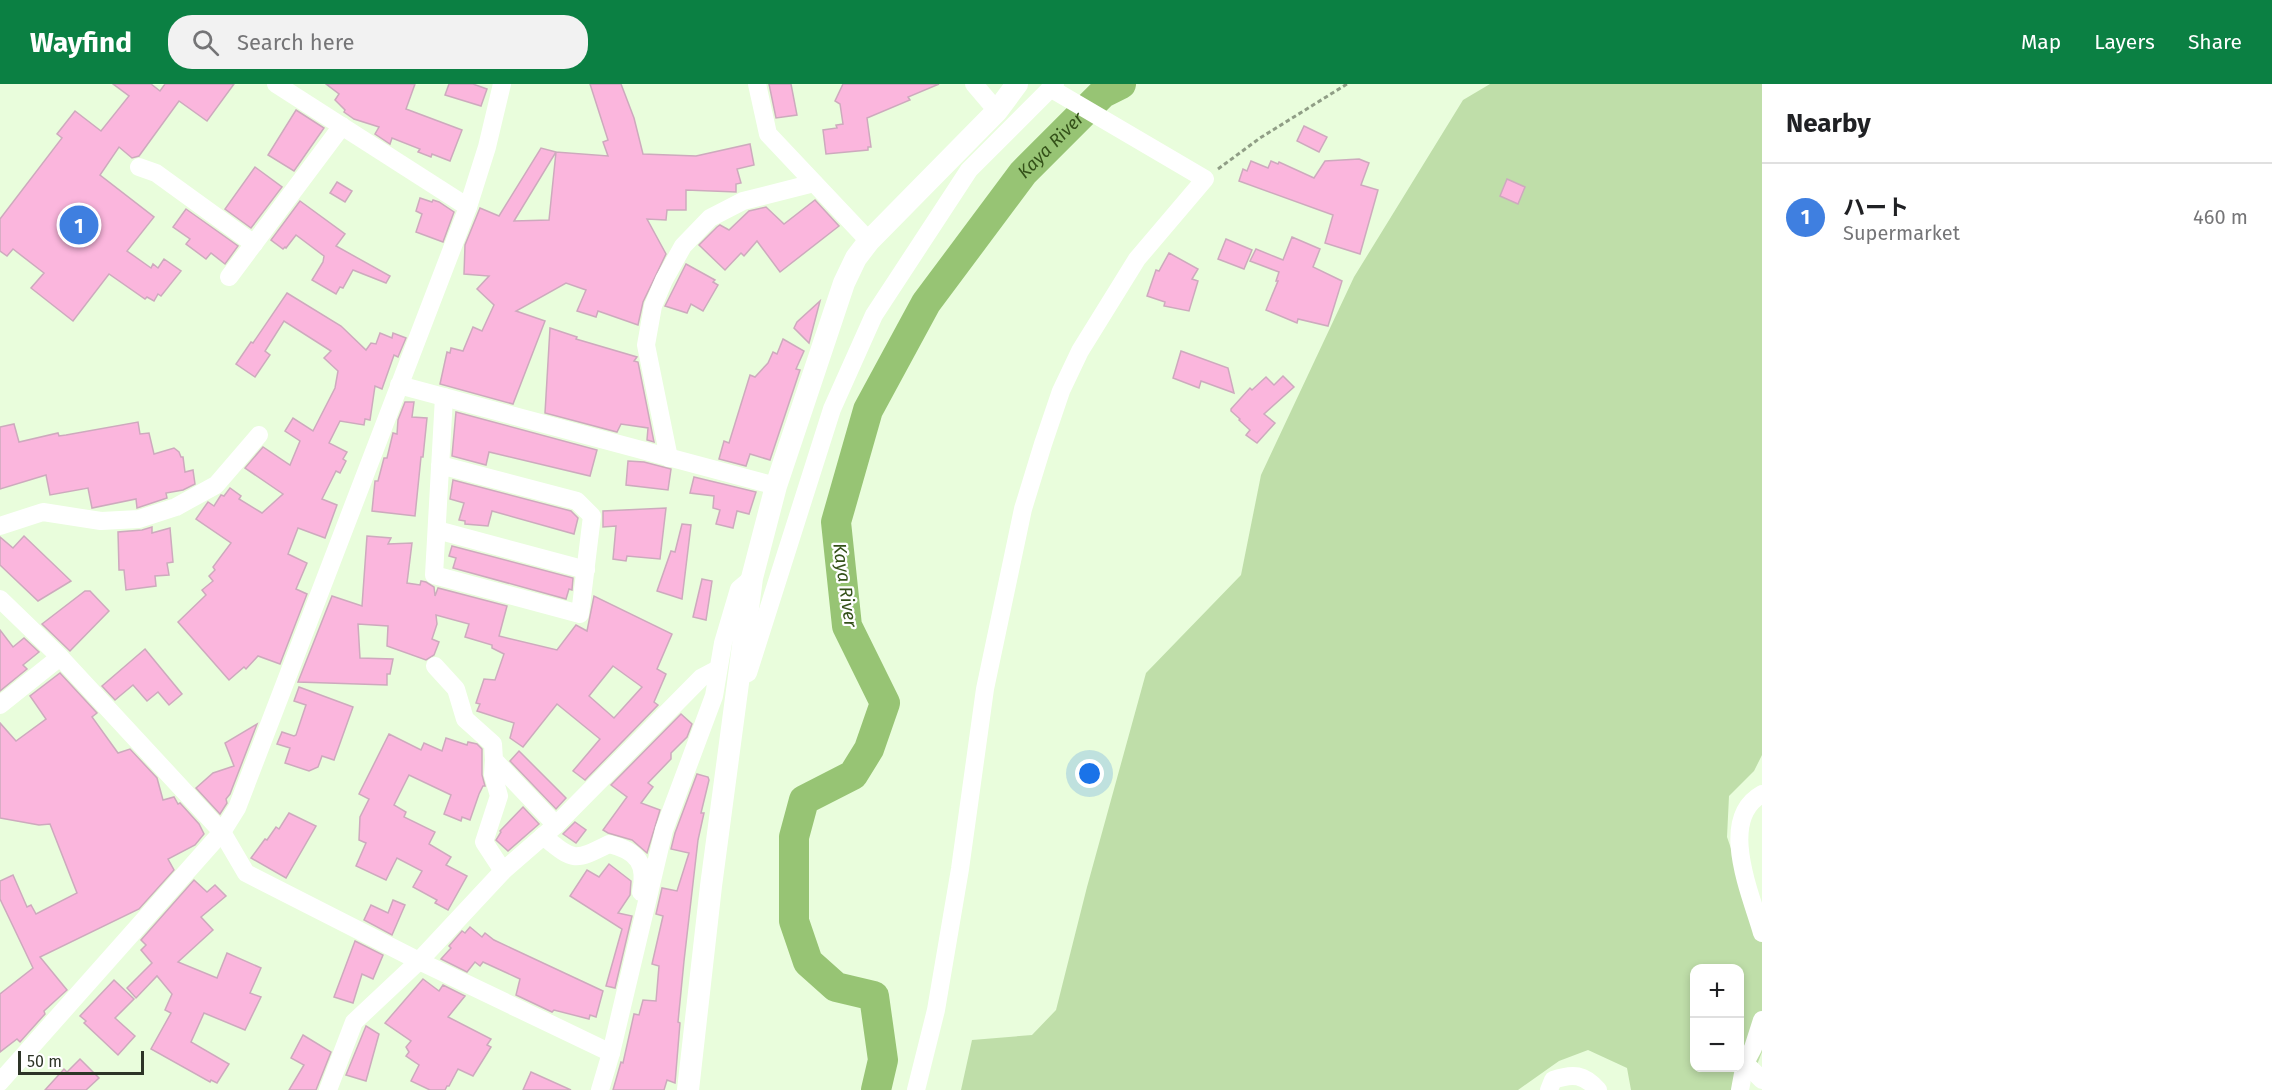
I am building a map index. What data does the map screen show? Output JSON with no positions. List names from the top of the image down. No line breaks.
{"water":["Kaya River"],"scale_bar":"50 m","page":{"header":"Wayfind","search":"Search here","nav":["Map","Layers","Share"],"heading":"Nearby","list":[{"mark":"1","name":"ハート","note":"Supermarket","value":"460 m"}],"pins":"1","map_buttons":["+","−"],"scale":"50 m"}}
